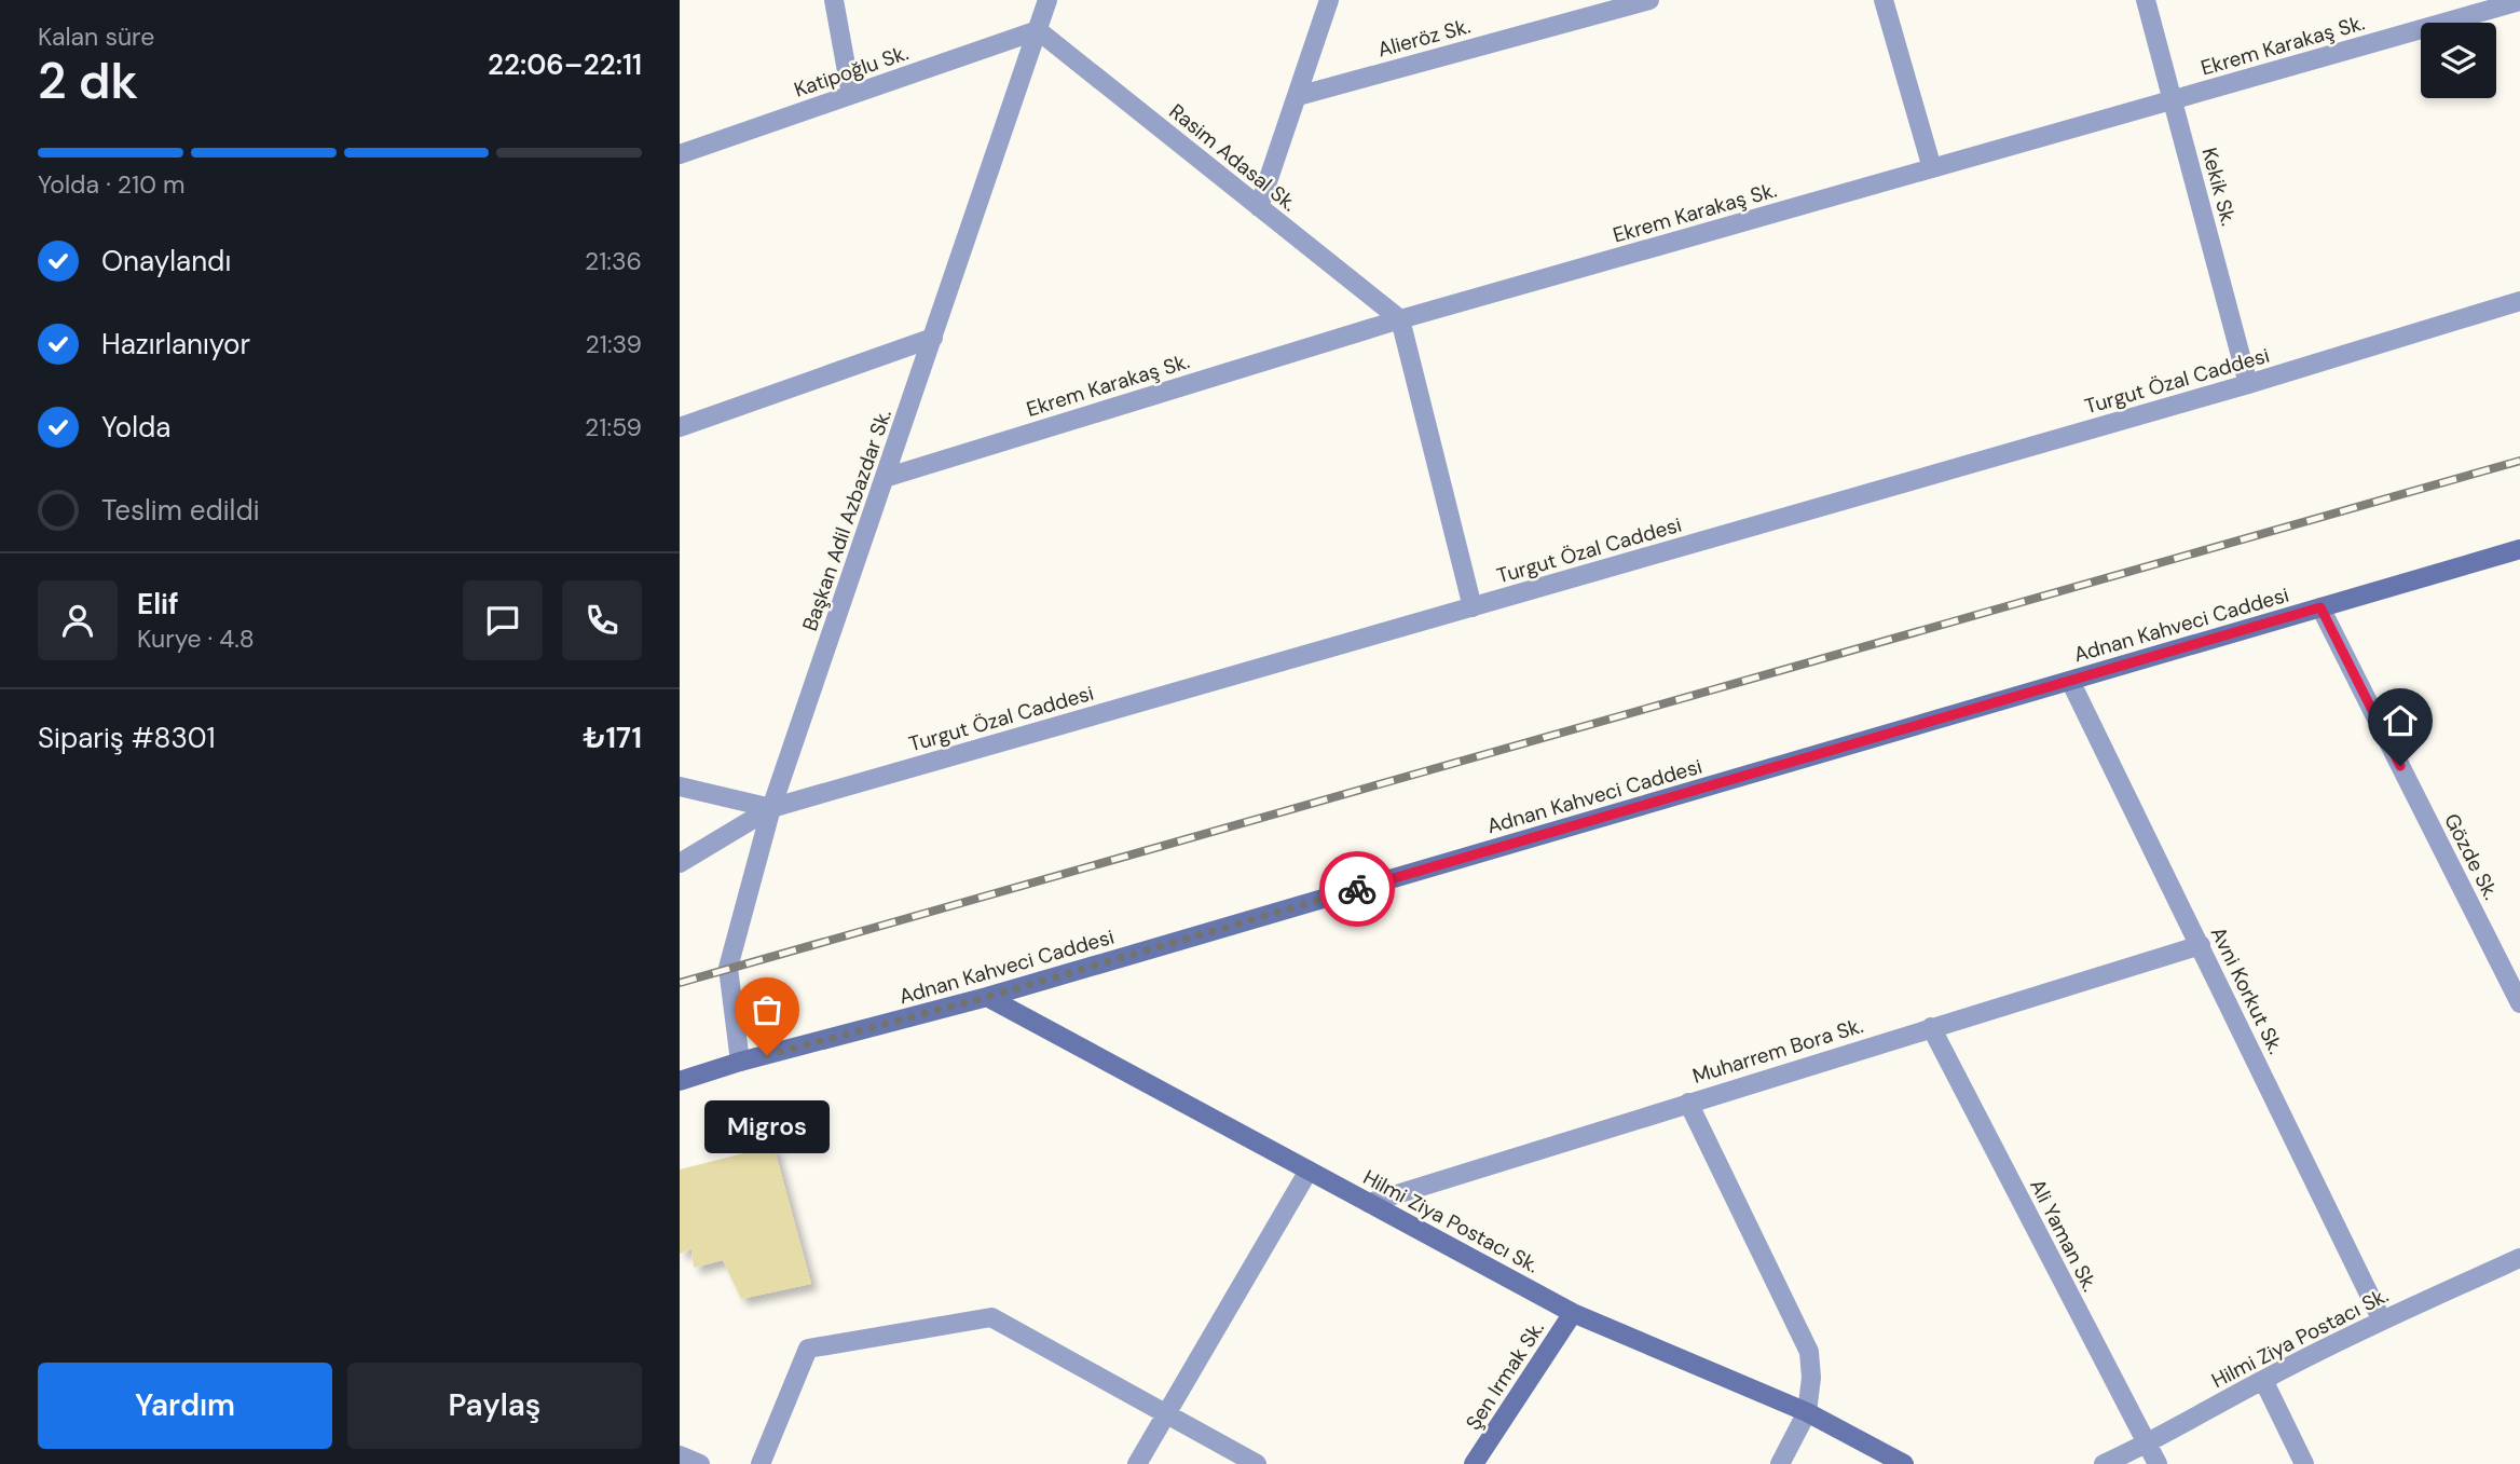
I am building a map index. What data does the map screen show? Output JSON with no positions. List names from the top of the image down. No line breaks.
{"streets":{"main road":["Adnan Kahveci Caddesi","Hilmi Ziya Postacı Sk.","Şen Irmak Sk."],"street":["Alieröz Sk.","Ekrem Karakaş Sk.","Katipoğlu Sk.","Rasim Adasal Sk.","Kekik Sk.","Turgut Özal Caddesi","Başkan Adil Azbazdar Sk.","Gözde Sk.","Avni Korkut Sk.","Muharrem Bora Sk.","Ali Yaman Sk."]},"crossings":[["Ekrem Karakaş Sk.","Rasim Adasal Sk."],["Ekrem Karakaş Sk.","Kekik Sk."],["Ekrem Karakaş Sk.","Başkan Adil Azbazdar Sk."],["Katipoğlu Sk.","Rasim Adasal Sk."],["Katipoğlu Sk.","Başkan Adil Azbazdar Sk."],["Rasim Adasal Sk.","Başkan Adil Azbazdar Sk."],["Kekik Sk.","Turgut Özal Caddesi"],["Turgut Özal Caddesi","Başkan Adil Azbazdar Sk."],["Başkan Adil Azbazdar Sk.","Adnan Kahveci Caddesi"],["Adnan Kahveci Caddesi","Gözde Sk."],["Adnan Kahveci Caddesi","Avni Korkut Sk."],["Adnan Kahveci Caddesi","Hilmi Ziya Postacı Sk."],["Avni Korkut Sk.","Muharrem Bora Sk."],["Avni Korkut Sk.","Hilmi Ziya Postacı Sk."],["Muharrem Bora Sk.","Hilmi Ziya Postacı Sk."],["Muharrem Bora Sk.","Ali Yaman Sk."],["Hilmi Ziya Postacı Sk.","Ali Yaman Sk."],["Hilmi Ziya Postacı Sk.","Şen Irmak Sk."]],"places":["Migros"],"page":{"heading":["2 dk","Kalan süre","22:06–22:11"],"panel":["Elif","Kurye · 4.8","Sipariş #8301","₺171"],"bar":"Yolda · 210 m","list":[["Onaylandı","21:36"],["Hazırlanıyor","21:39"],["Yolda","21:59"],"Teslim edildi"],"bubble":"Migros","buttons":["Yardım","Paylaş"]}}
